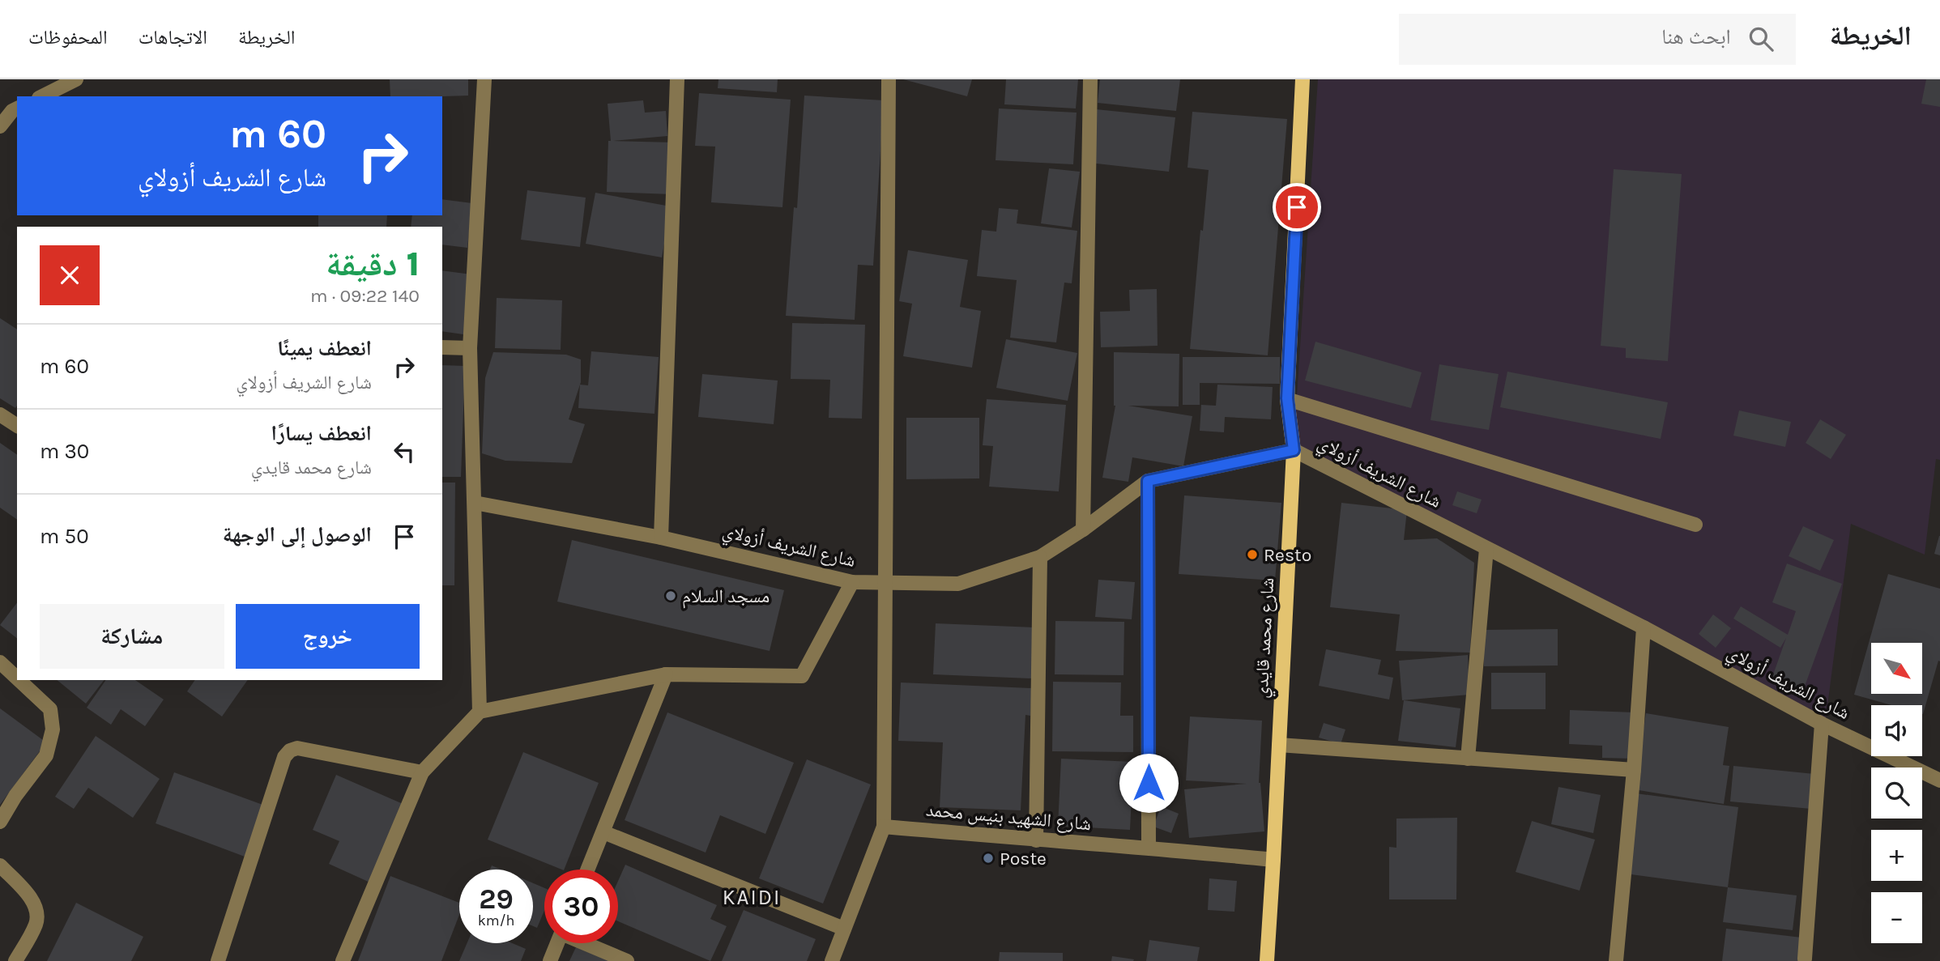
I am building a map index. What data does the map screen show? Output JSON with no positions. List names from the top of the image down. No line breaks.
{"streets":{"main road":["شارع محمد قايدي"],"street":["شارع الشريف أزولاي","شارع الشهيد بنيس محمد"]},"crossings":[["شارع الشريف أزولاي","شارع محمد قايدي"],["شارع محمد قايدي","شارع الشهيد بنيس محمد"]],"districts":["KAIDI"],"places":["Resto","مسجد السلام","Poste"],"north":"bottom right","page":{"header":"الخريطة","search":"ابحث هنا","nav":["الخريطة","الاتجاهات","المحفوظات"],"turn":["60 m","شارع الشريف أزولاي"],"heading":["1 دقيقة","140 m · 09:22"],"list":[{"name":"انعطف يمينًا","note":"شارع الشريف أزولاي","value":"60 m"},{"name":"انعطف يسارًا","note":"شارع محمد قايدي","value":"30 m"},{"name":"الوصول إلى الوجهة","value":"50 m"}],"buttons":["خروج","مشاركة"],"map_buttons":["+","−"],"speed":"29 km/h","limit":"30"}}
